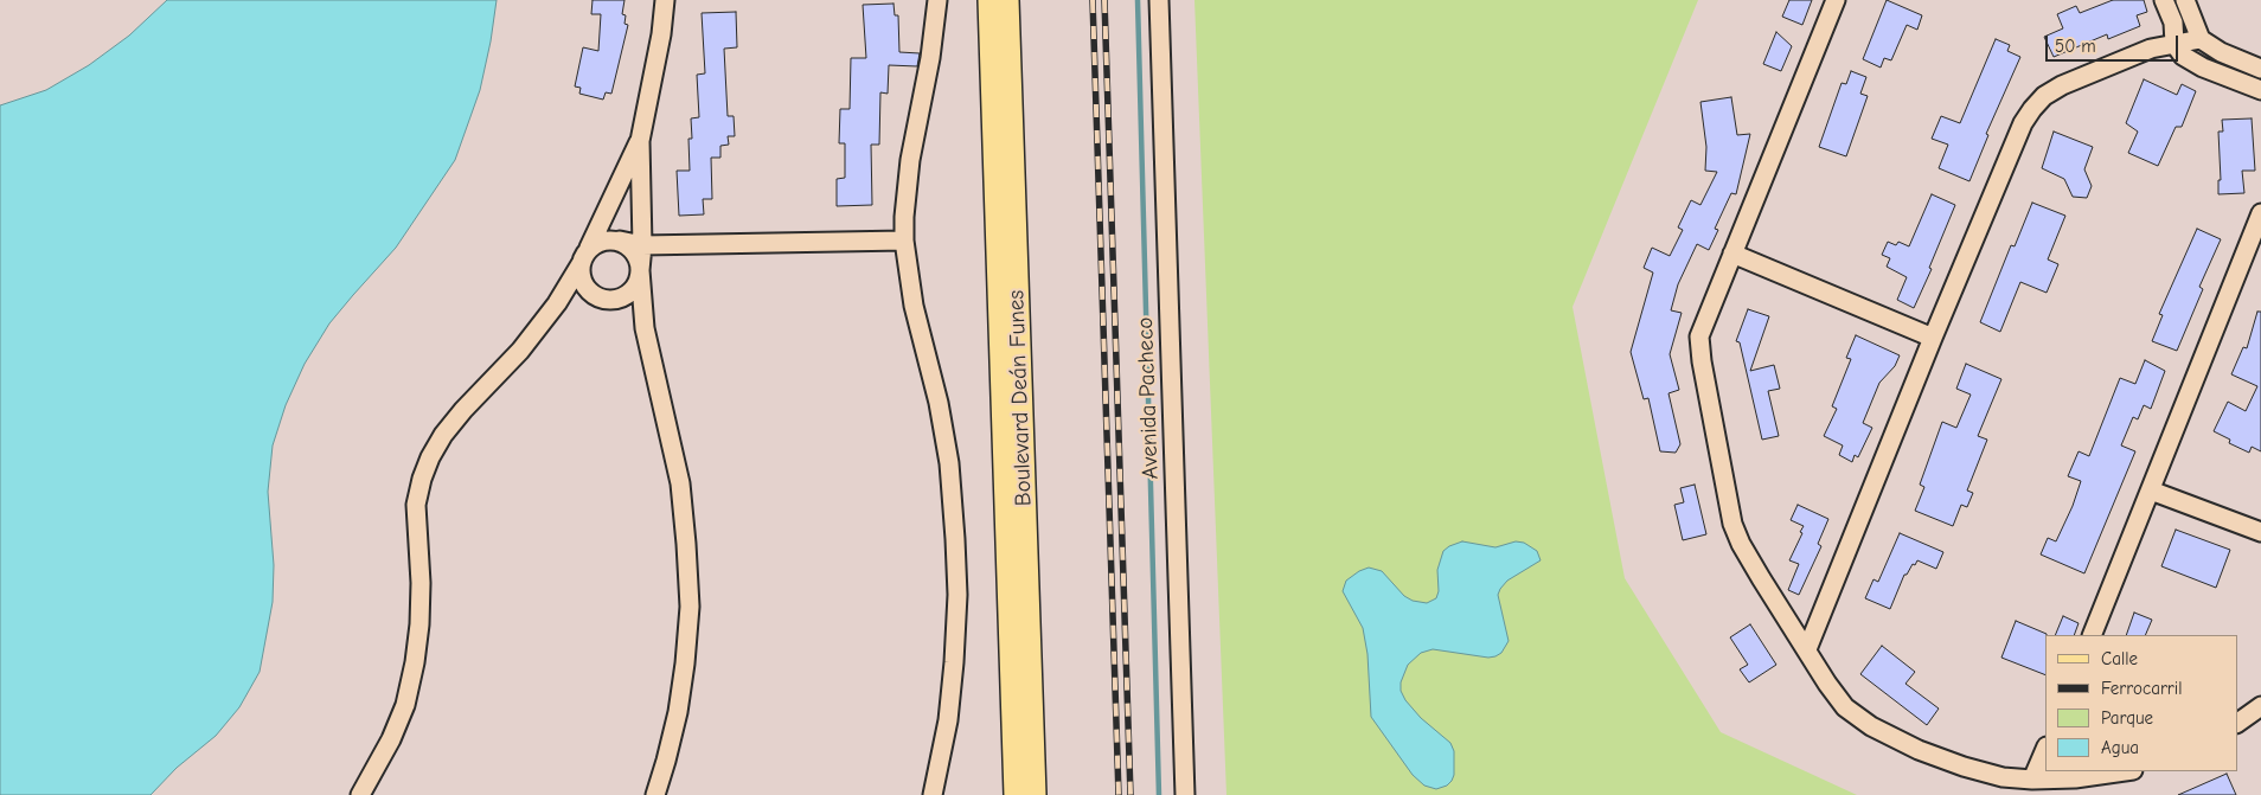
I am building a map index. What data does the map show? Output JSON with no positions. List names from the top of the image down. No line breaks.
{"streets":{"main road":["Boulevard Deán Funes"],"street":["Avenida Pacheco"]},"legend":["Calle","Ferrocarril","Parque","Agua"],"scale_bar":"50 m"}
